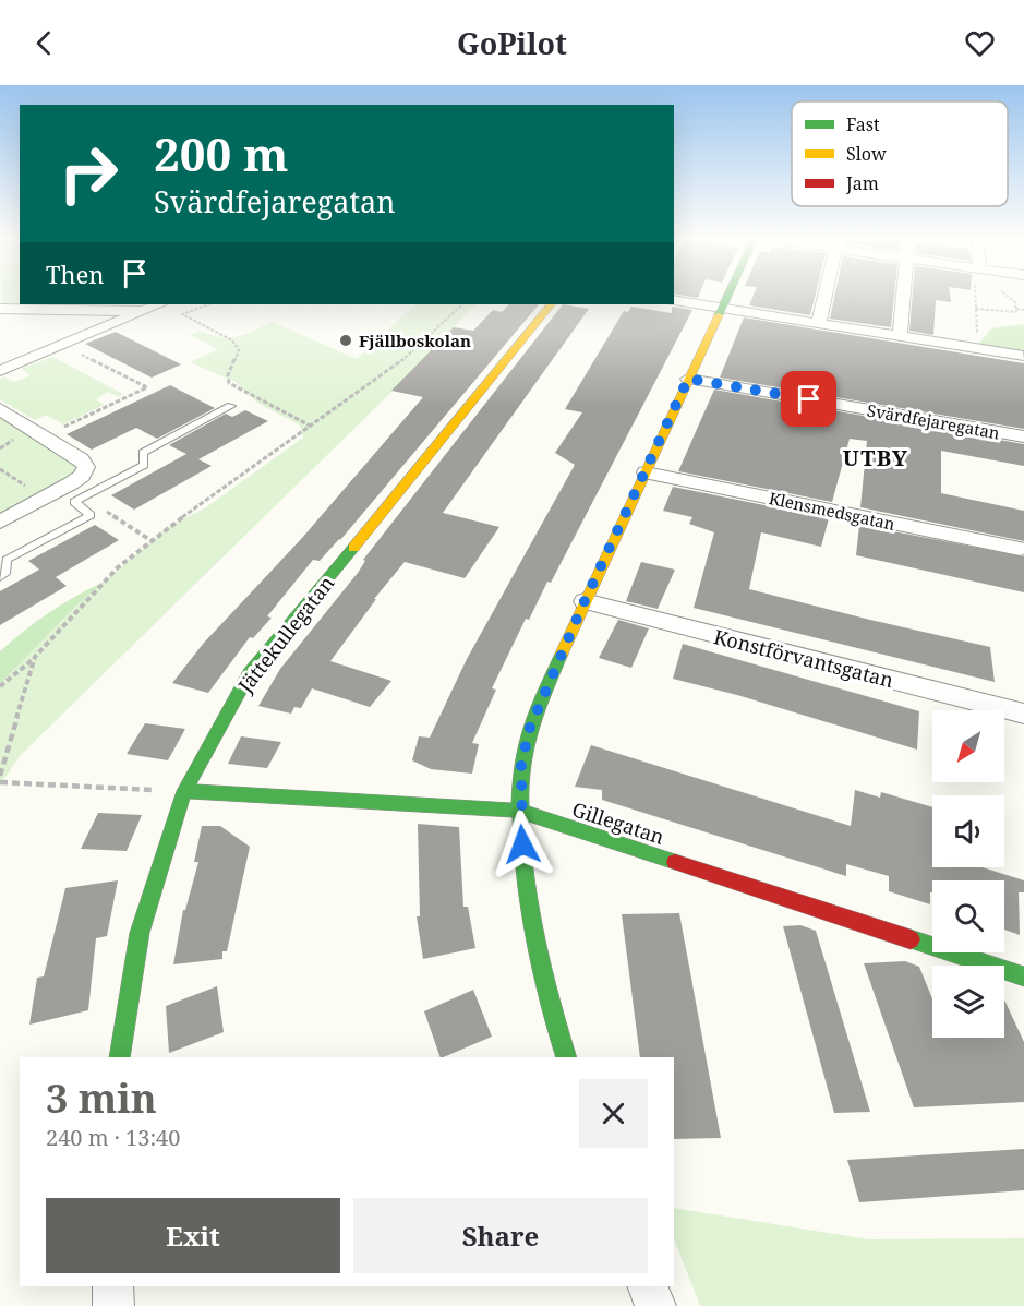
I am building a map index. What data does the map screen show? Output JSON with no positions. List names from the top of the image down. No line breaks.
{"streets":{"street":["Svärdfejaregatan","Klensmedsgatan","Jättekullegatan","Konstförvantsgatan","Gillegatan"]},"crossings":[["Jättekullegatan","Gillegatan"]],"districts":["UTBY"],"places":["Fjällboskolan"],"legend":["Fast","Slow","Jam"],"north":"bottom left","page":{"header":"GoPilot","turn":["200 m","Svärdfejaregatan"],"then":"Then","heading":["3 min","240 m · 13:40"],"buttons":["Exit","Share"]}}
